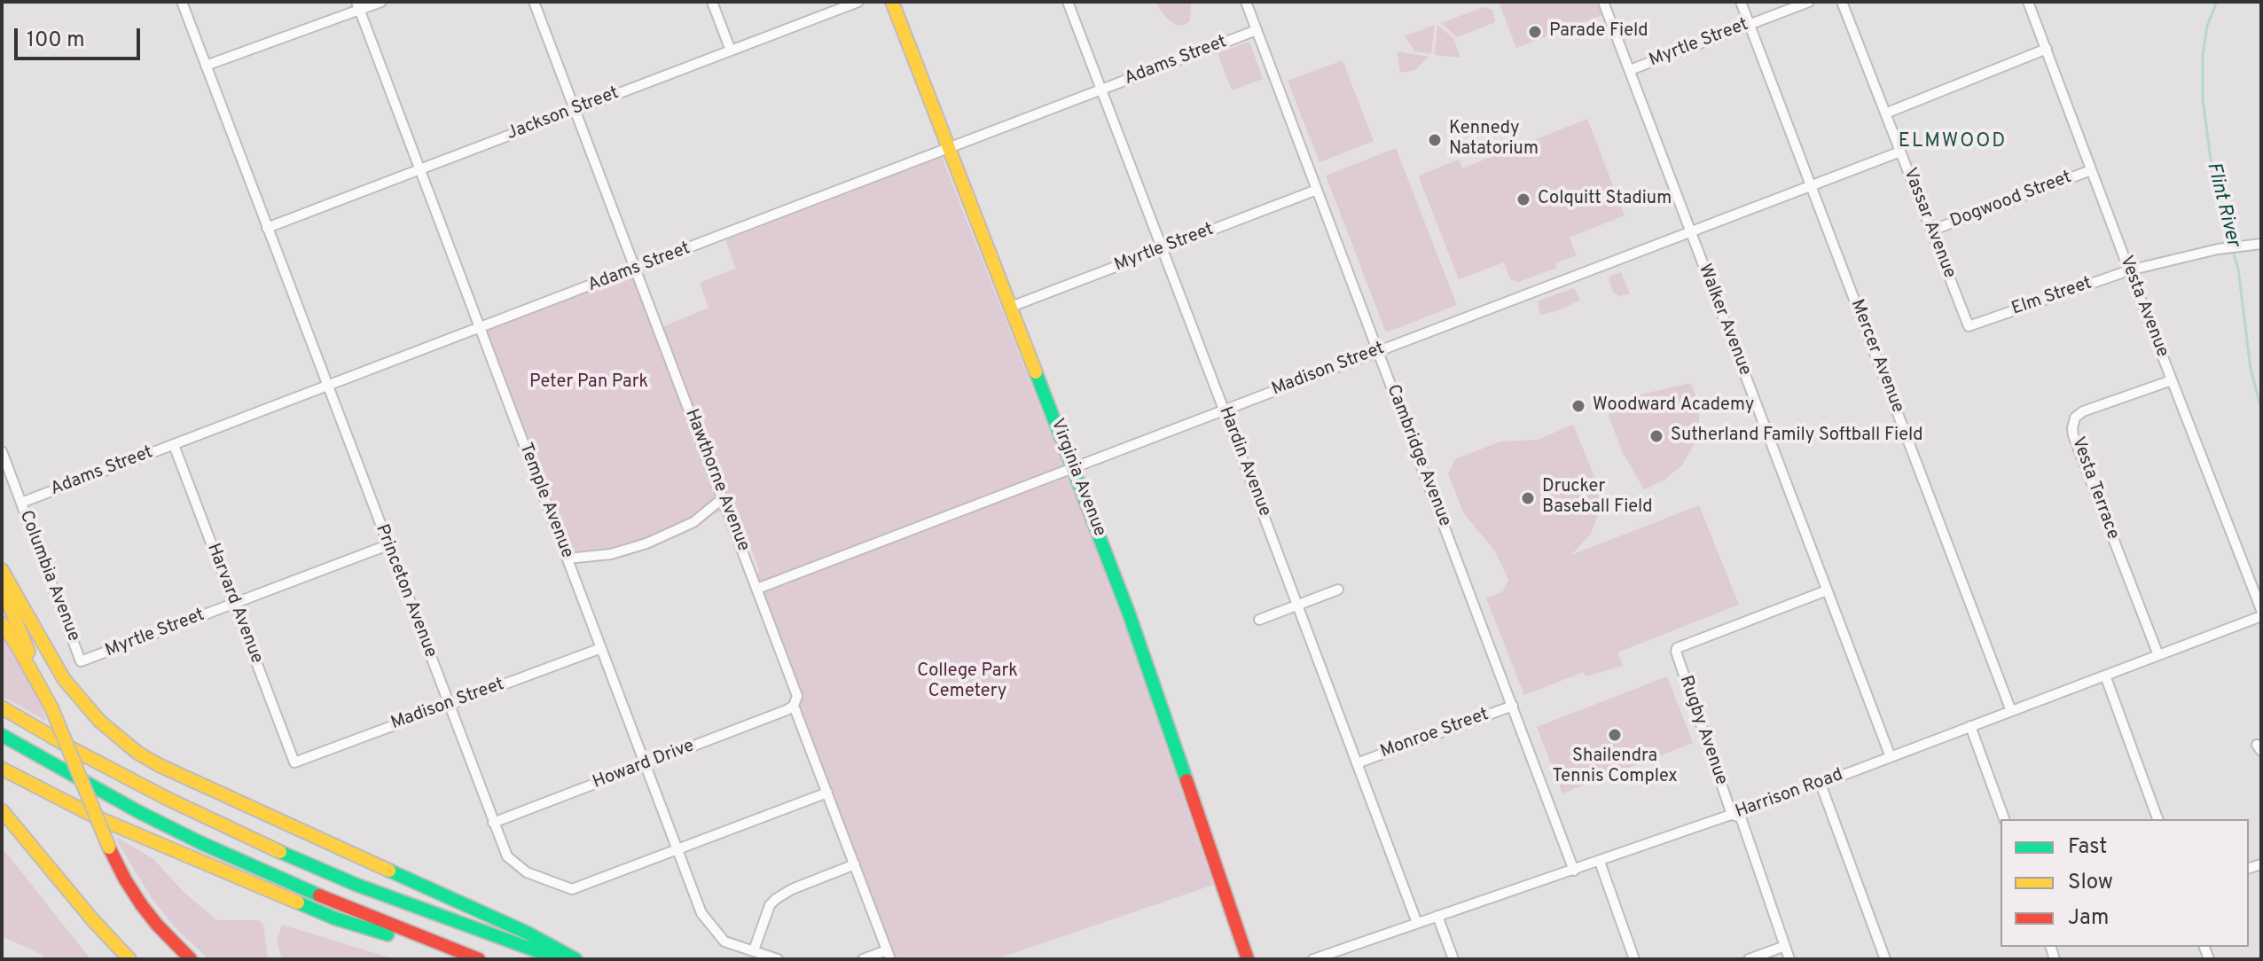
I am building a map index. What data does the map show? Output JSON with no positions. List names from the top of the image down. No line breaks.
{"streets":{"main road":["Virginia Avenue"],"street":["Myrtle Street","Adams Street","Jackson Street","Dogwood Street","Vassar Avenue","Elm Street","Vesta Avenue","Walker Avenue","Mercer Avenue","Madison Street","Cambridge Avenue","Hardin Avenue","Hawthorne Avenue","Vesta Terrace","Temple Avenue","Columbia Avenue","Princeton Avenue","Harvard Avenue","Rugby Avenue","Monroe Street","Howard Drive","Harrison Road"]},"crossings":[["Myrtle Street","Walker Avenue"],["Myrtle Street","Mercer Avenue"],["Myrtle Street","Cambridge Avenue"],["Myrtle Street","Hardin Avenue"],["Myrtle Street","Virginia Avenue"],["Myrtle Street","Columbia Avenue"],["Myrtle Street","Princeton Avenue"],["Myrtle Street","Harvard Avenue"],["Adams Street","Cambridge Avenue"],["Adams Street","Hardin Avenue"],["Adams Street","Virginia Avenue"],["Adams Street","Hawthorne Avenue"],["Adams Street","Temple Avenue"],["Adams Street","Columbia Avenue"],["Adams Street","Princeton Avenue"],["Adams Street","Harvard Avenue"],["Jackson Street","Hawthorne Avenue"],["Jackson Street","Temple Avenue"],["Jackson Street","Princeton Avenue"],["Dogwood Street","Vassar Avenue"],["Dogwood Street","Vesta Avenue"],["Vassar Avenue","Elm Street"],["Vassar Avenue","Madison Street"],["Elm Street","Vesta Avenue"],["Vesta Avenue","Vesta Terrace"],["Walker Avenue","Madison Street"],["Walker Avenue","Rugby Avenue"],["Walker Avenue","Harrison Road"],["Mercer Avenue","Madison Street"],["Mercer Avenue","Harrison Road"],["Madison Street","Cambridge Avenue"],["Madison Street","Hardin Avenue"],["Madison Street","Virginia Avenue"],["Madison Street","Hawthorne Avenue"],["Madison Street","Temple Avenue"],["Madison Street","Princeton Avenue"],["Madison Street","Harvard Avenue"],["Cambridge Avenue","Monroe Street"],["Cambridge Avenue","Harrison Road"],["Hardin Avenue","Monroe Street"],["Hardin Avenue","Harrison Road"],["Hawthorne Avenue","Princeton Avenue"],["Hawthorne Avenue","Howard Drive"],["Vesta Terrace","Harrison Road"],["Temple Avenue","Princeton Avenue"],["Temple Avenue","Howard Drive"],["Princeton Avenue","Howard Drive"],["Rugby Avenue","Harrison Road"]],"districts":["ELMWOOD"],"water":["Flint River"],"parks":["Peter Pan Park","College Park Cemetery"],"places":["Parade Field","Kennedy Natatorium","Colquitt Stadium","Woodward Academy","Sutherland Family Softball Field","Drucker Baseball Field","Shailendra Tennis Complex"],"legend":["Fast","Slow","Jam"],"scale_bar":"100 m"}
